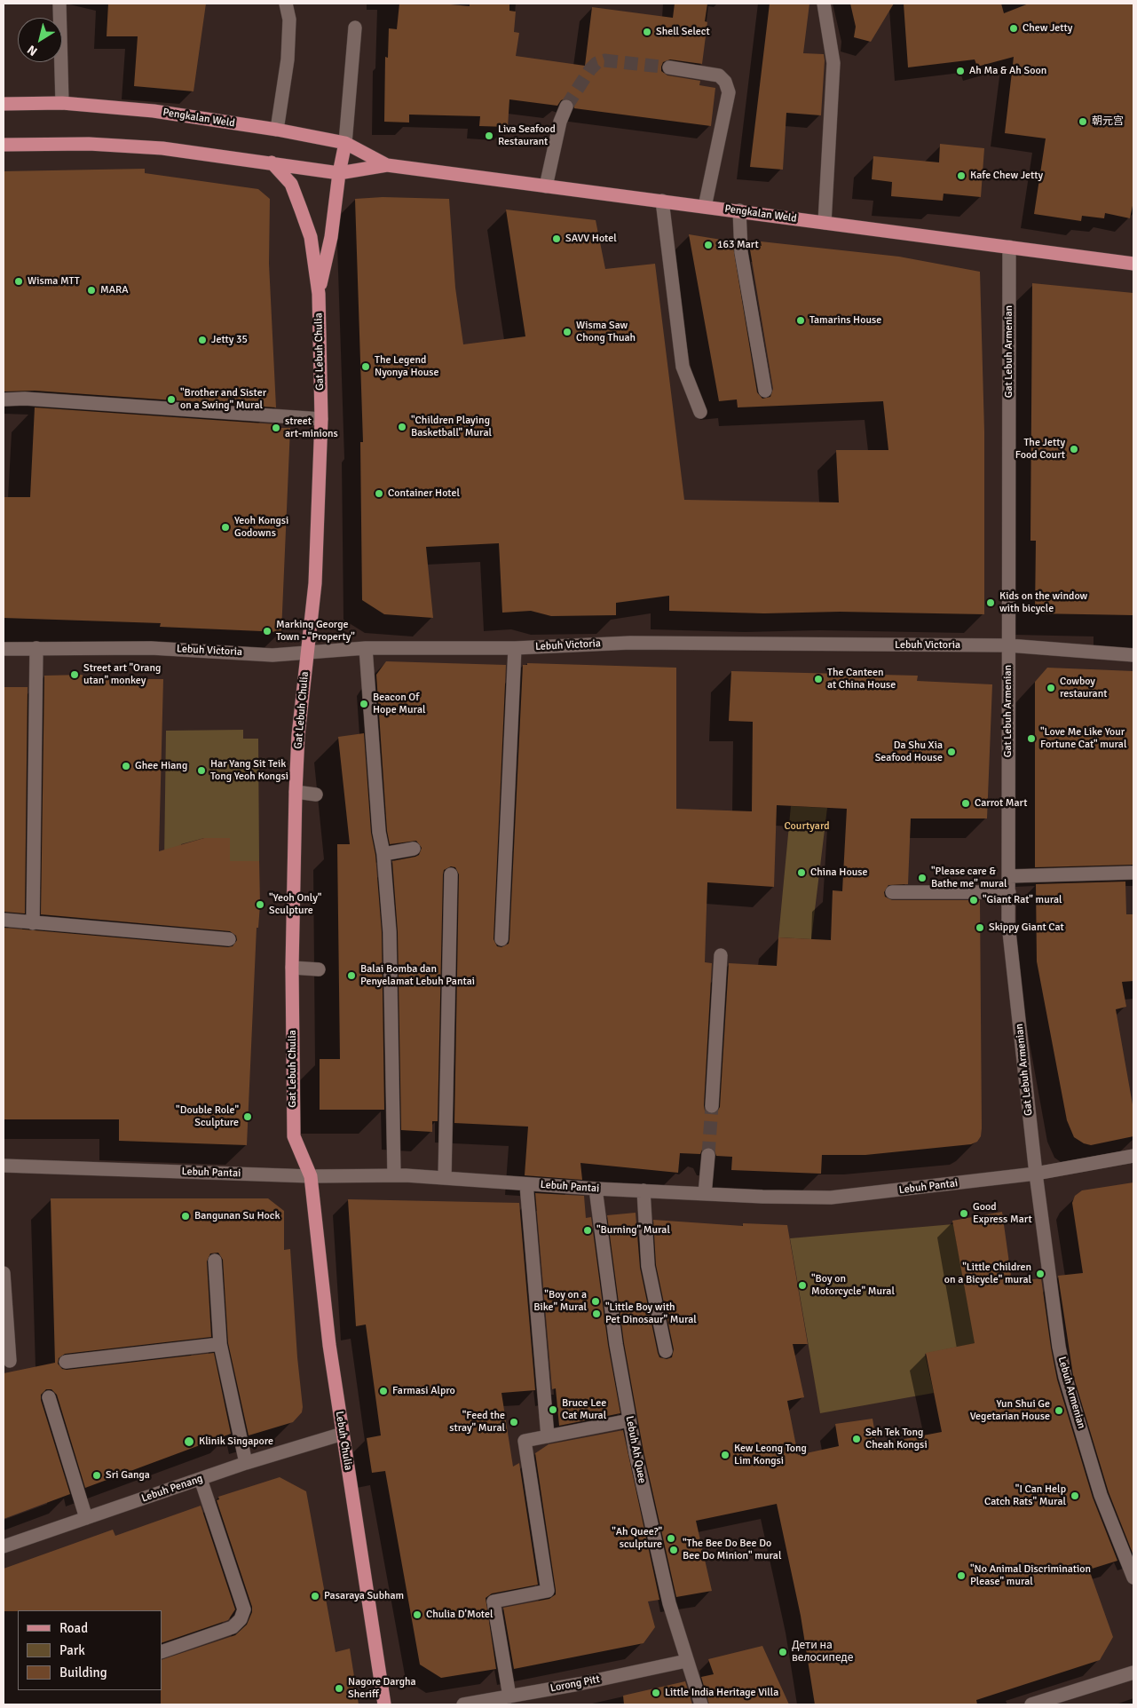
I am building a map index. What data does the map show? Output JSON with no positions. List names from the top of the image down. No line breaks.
{"streets":{"main road":["Pengkalan Weld","Gat Lebuh Chulia","Lebuh Chulia"],"street":["Gat Lebuh Armenian","Lebuh Victoria","Lebuh Pantai","Lebuh Armenian","Lebuh Ah Quee","Lebuh Penang","Lorong Pitt"]},"crossings":[["Pengkalan Weld","Gat Lebuh Chulia"],["Pengkalan Weld","Gat Lebuh Armenian"],["Gat Lebuh Chulia","Lebuh Victoria"],["Gat Lebuh Chulia","Lebuh Pantai"],["Gat Lebuh Chulia","Lebuh Chulia"],["Gat Lebuh Armenian","Lebuh Victoria"],["Gat Lebuh Armenian","Lebuh Pantai"],["Gat Lebuh Armenian","Lebuh Armenian"],["Lebuh Pantai","Lebuh Armenian"],["Lebuh Pantai","Lebuh Chulia"],["Lebuh Pantai","Lebuh Ah Quee"],["Lebuh Chulia","Lebuh Penang"],["Lebuh Ah Quee","Lorong Pitt"]],"parks":["Courtyard"],"places":["Chew Jetty","Shell Select","Ah Ma & Ah Soon","朝元宫","Liva Seafood Restaurant","Kafe Chew Jetty","SAVV Hotel","163 Mart","Wisma MTT","MARA","Tamarins House","Wisma Saw Chong Thuah","Jetty 35","The Legend Nyonya House","\"Brother and Sister on a Swing\" Mural","\"Children Playing Basketball\" Mural","street art-minions","The Jetty Food Court","Container Hotel","Yeoh Kongsi Godowns","Kids on the window with bicycle","Marking George Town - \"Property\"","Street art \"Orang utan\" monkey","The Canteen at China House","Cowboy restaurant","Beacon Of Hope Mural","\"Love Me Like Your Fortune Cat\" mural","Da Shu Xia Seafood House","Ghee Hiang","Har Yang Sit Teik Tong Yeoh Kongsi","Carrot Mart","China House","\"Please care & Bathe me\" mural","\"Giant Rat\" mural","\"Yeoh Only\" Sculpture","Skippy Giant Cat","Balai Bomba dan Penyelamat Lebuh Pantai","\"Double Role\" Sculpture","Good Express Mart","Bangunan Su Hock","\"Burning\" Mural","\"Little Children on a Bicycle\" mural","\"Boy on Motorcycle\" Mural","\"Boy on a Bike\" Mural","\"Little Boy with Pet Dinosaur\" Mural","Farmasi Alpro","Bruce Lee Cat Mural","Yun Shui Ge Vegetarian House","\"Feed the stray\" Mural","Seh Tek Tong Cheah Kongsi","Klinik Singapore","Kew Leong Tong Lim Kongsi","Sri Ganga","\"I Can Help Catch Rats\" Mural","\"Ah Quee?\" sculpture","\"The Bee Do Bee Do Bee Do Minion\" mural","\"No Animal Discrimination Please\" mural","Pasaraya Subham","Chulia D'Motel","Дети на велосипеде","Nagore Dargha Sheriff","Little India Heritage Villa"],"legend":["Road","Park","Building"],"north":"bottom left"}
